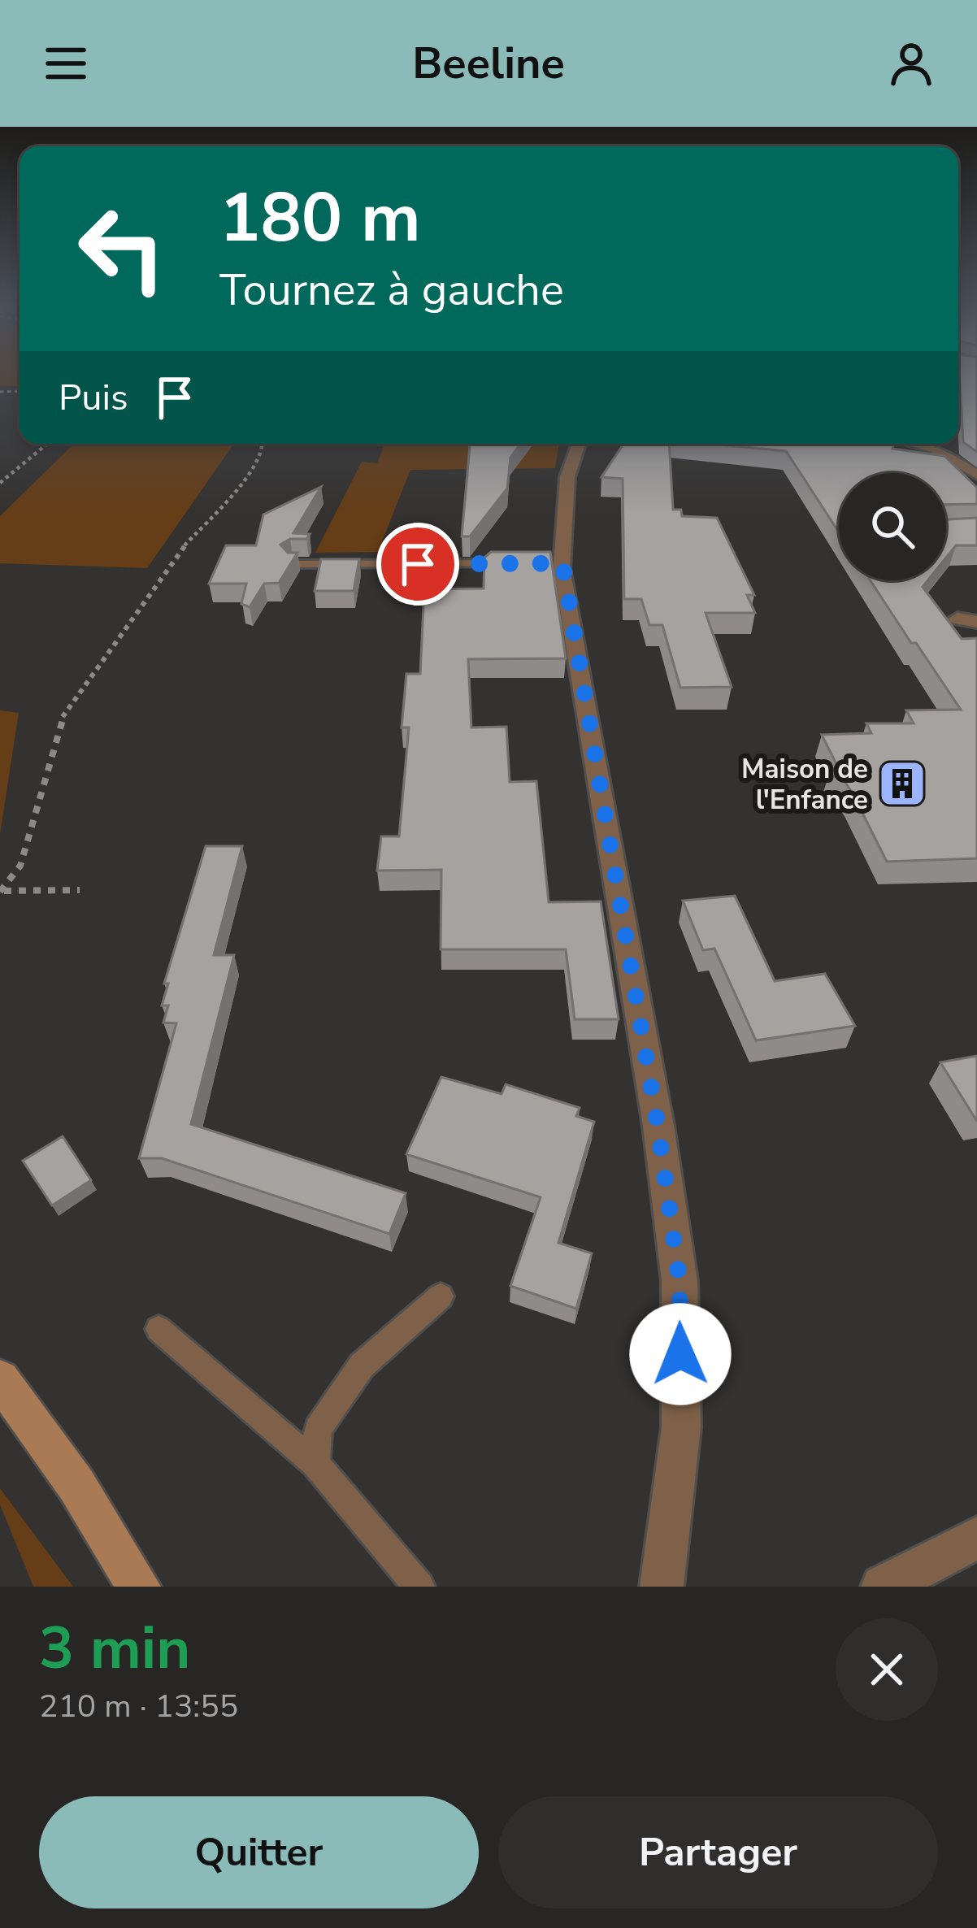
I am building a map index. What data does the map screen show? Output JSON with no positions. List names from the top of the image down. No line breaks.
{"places":{"building":["Maison de l'Enfance"]},"page":{"header":"Beeline","turn":["180 m","Tournez à gauche"],"then":"Puis","heading":["3 min","210 m · 13:55"],"buttons":["Quitter","Partager"]}}
